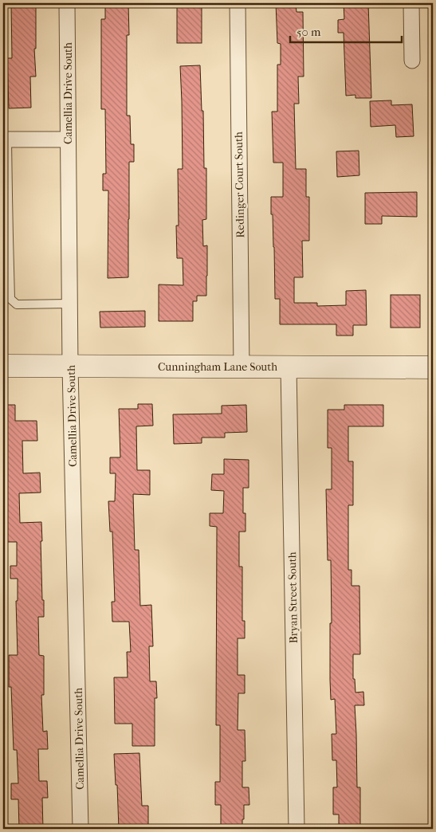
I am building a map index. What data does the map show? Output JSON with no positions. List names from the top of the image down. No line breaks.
{"streets":{"street":["Camellia Drive South","Redinger Court South","Cunningham Lane South","Bryan Street South"]},"crossings":[["Camellia Drive South","Cunningham Lane South"],["Redinger Court South","Cunningham Lane South"],["Cunningham Lane South","Bryan Street South"]],"scale_bar":"50 m"}
